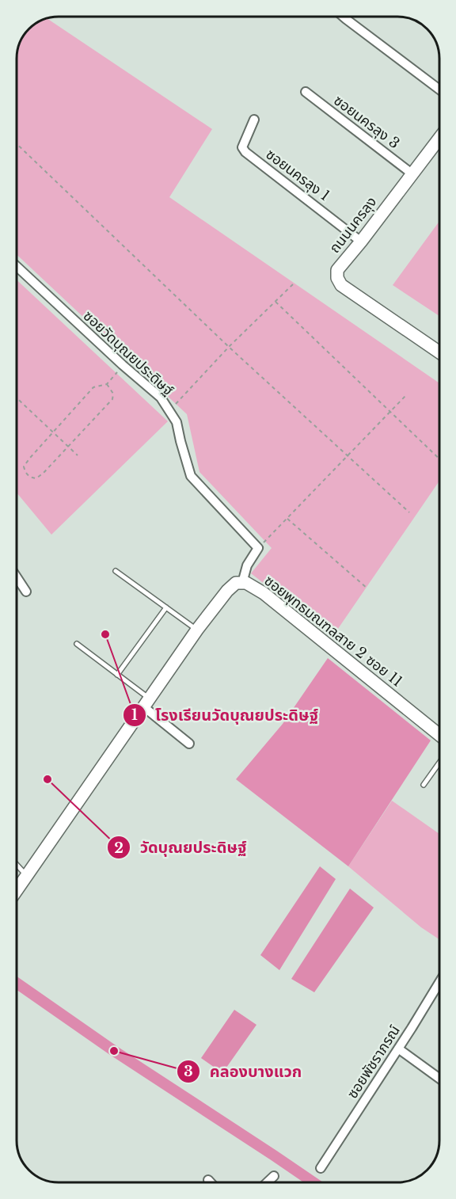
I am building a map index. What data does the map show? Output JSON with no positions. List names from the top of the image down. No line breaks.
{"streets":{"street":["ซอยนครลุง 3","ซอยนครลุง 1","ถนนนครลุง","ซอยวัดบุณยประดิษฐ์","ซอยพุทธมณฑลสาย 2 ซอย 11","ซอยพัชราภรณ์"]},"crossings":[["ซอยนครลุง 3","ถนนนครลุง"],["ซอยนครลุง 1","ถนนนครลุง"]],"places":["โรงเรียนวัดบุณยประดิษฐ์","วัดบุณยประดิษฐ์","คลองบางแวก"]}
